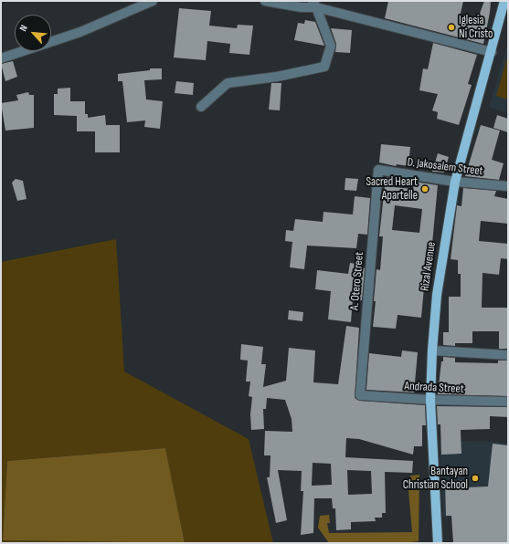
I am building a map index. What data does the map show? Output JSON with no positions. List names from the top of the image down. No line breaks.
{"streets":{"main road":["Rizal Avenue"],"street":["D. Jakosalem Street","A. Otero Street","Andrada Street"]},"crossings":[["D. Jakosalem Street","Rizal Avenue"],["D. Jakosalem Street","A. Otero Street"],["Rizal Avenue","Andrada Street"],["A. Otero Street","Andrada Street"]],"places":["Iglesia Ni Cristo","Sacred Heart Apartelle","Bantayan Christian School"],"north":"top left"}
